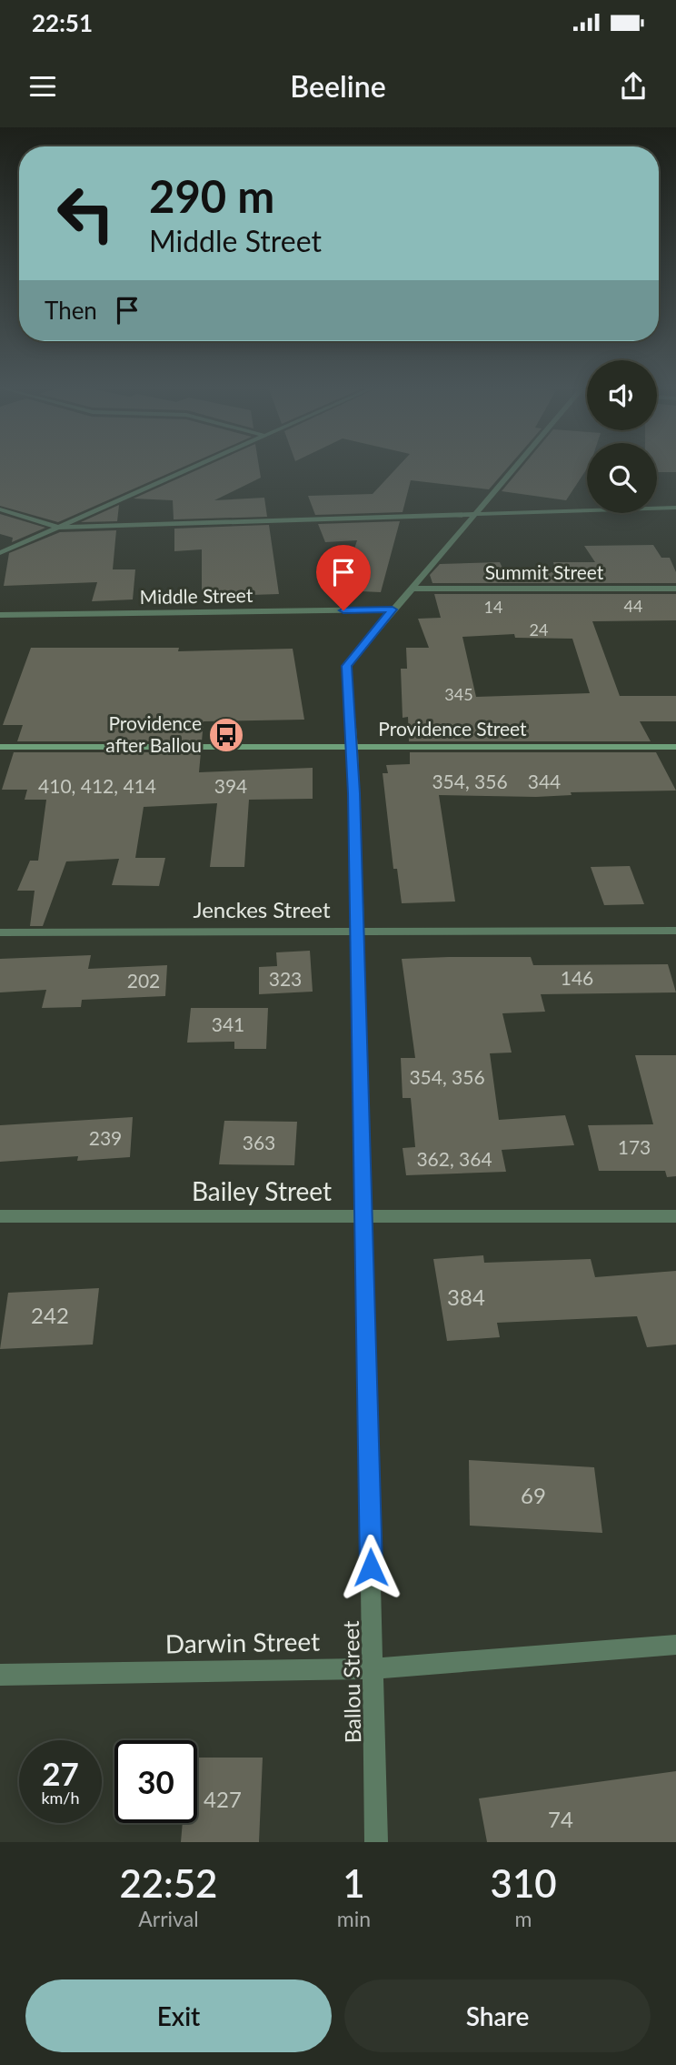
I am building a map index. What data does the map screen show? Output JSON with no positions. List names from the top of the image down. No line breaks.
{"streets":{"main road":["Providence Street"],"street":["Summit Street","Middle Street","Jenckes Street","Bailey Street","Darwin Street","Ballou Street"]},"crossings":[["Summit Street","Ballou Street"],["Middle Street","Ballou Street"],["Providence Street","Ballou Street"],["Jenckes Street","Ballou Street"],["Bailey Street","Ballou Street"],["Darwin Street","Ballou Street"]],"places":{"bus stop":["Providence after Ballou"]},"house_numbers":["44","14","24","345","354, 356","344","410, 412, 414","394","146","323","202","341","354, 356","239","363","173","362, 364","384","242","69","427","74"],"page":{"status":"22:51","header":"Beeline","turn":["290 m","Middle Street"],"then":"Then","speed":"27 km/h","limit":"30","eta":["22:52","Arrival","1","min","310","m"],"buttons":["Exit","Share"]}}
